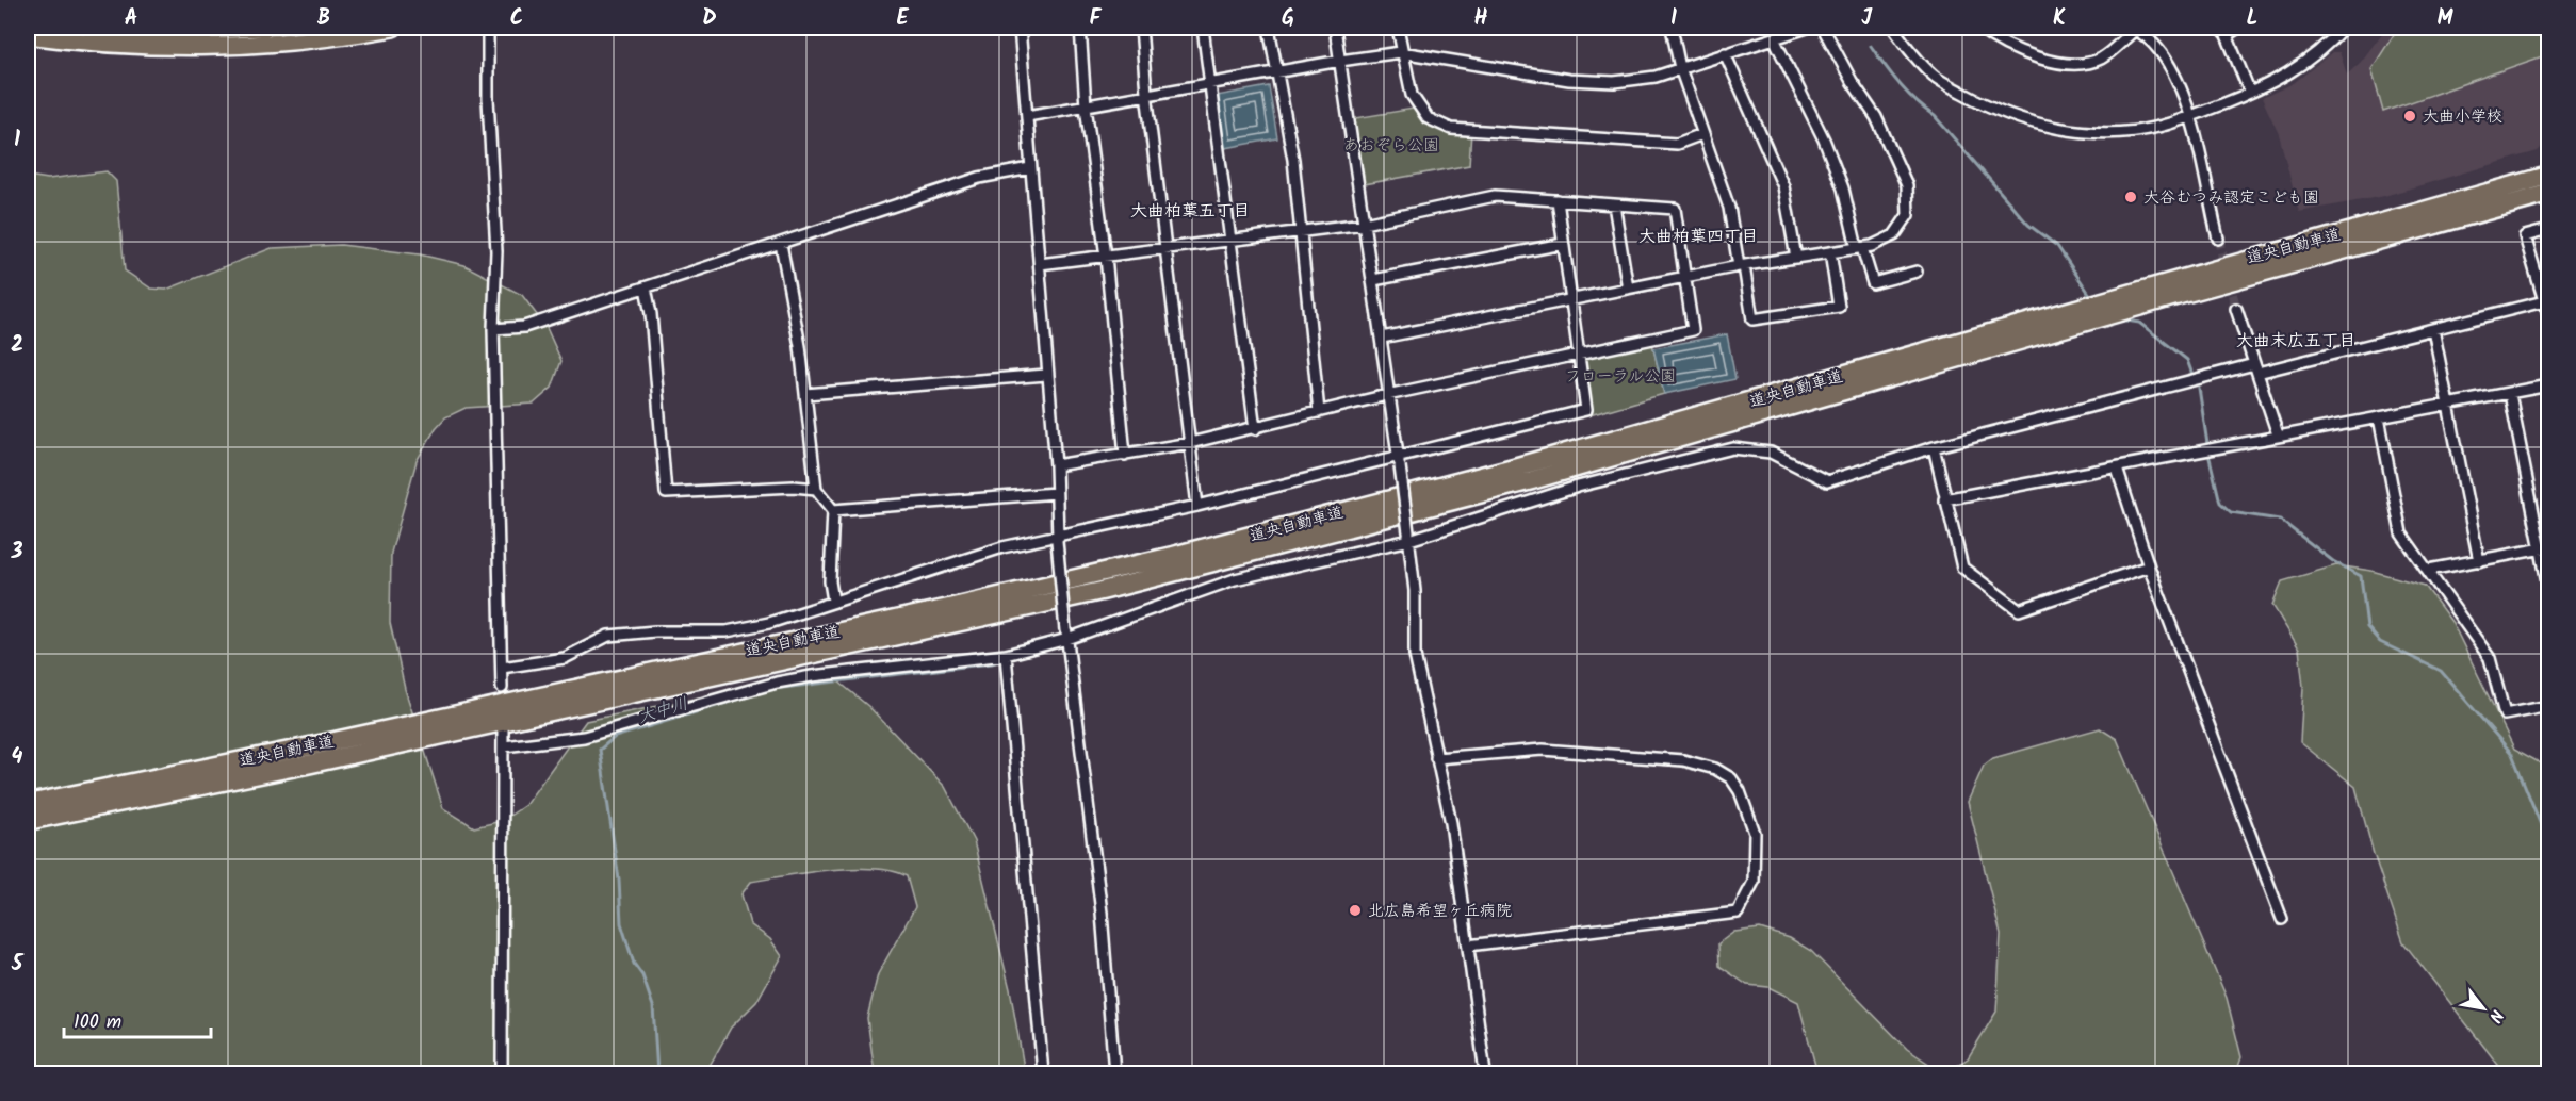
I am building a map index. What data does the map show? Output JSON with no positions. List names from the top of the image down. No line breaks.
{"streets":{"highway":["道央自動車道"]},"districts":["大曲柏葉五丁目","大曲柏葉四丁目","大曲末広五丁目"],"water":["大中川"],"parks":["あおぞら公園","フローラル公園"],"places":["大曲小学校","大谷むつみ認定こども園","北広島希望ヶ丘病院"],"scale_bar":"100 m","north":"bottom right","grid":{"columns":["A","B","C","D","E","F","G","H","I","J","K","L","M"],"rows":["1","2","3","4","5"]}}
